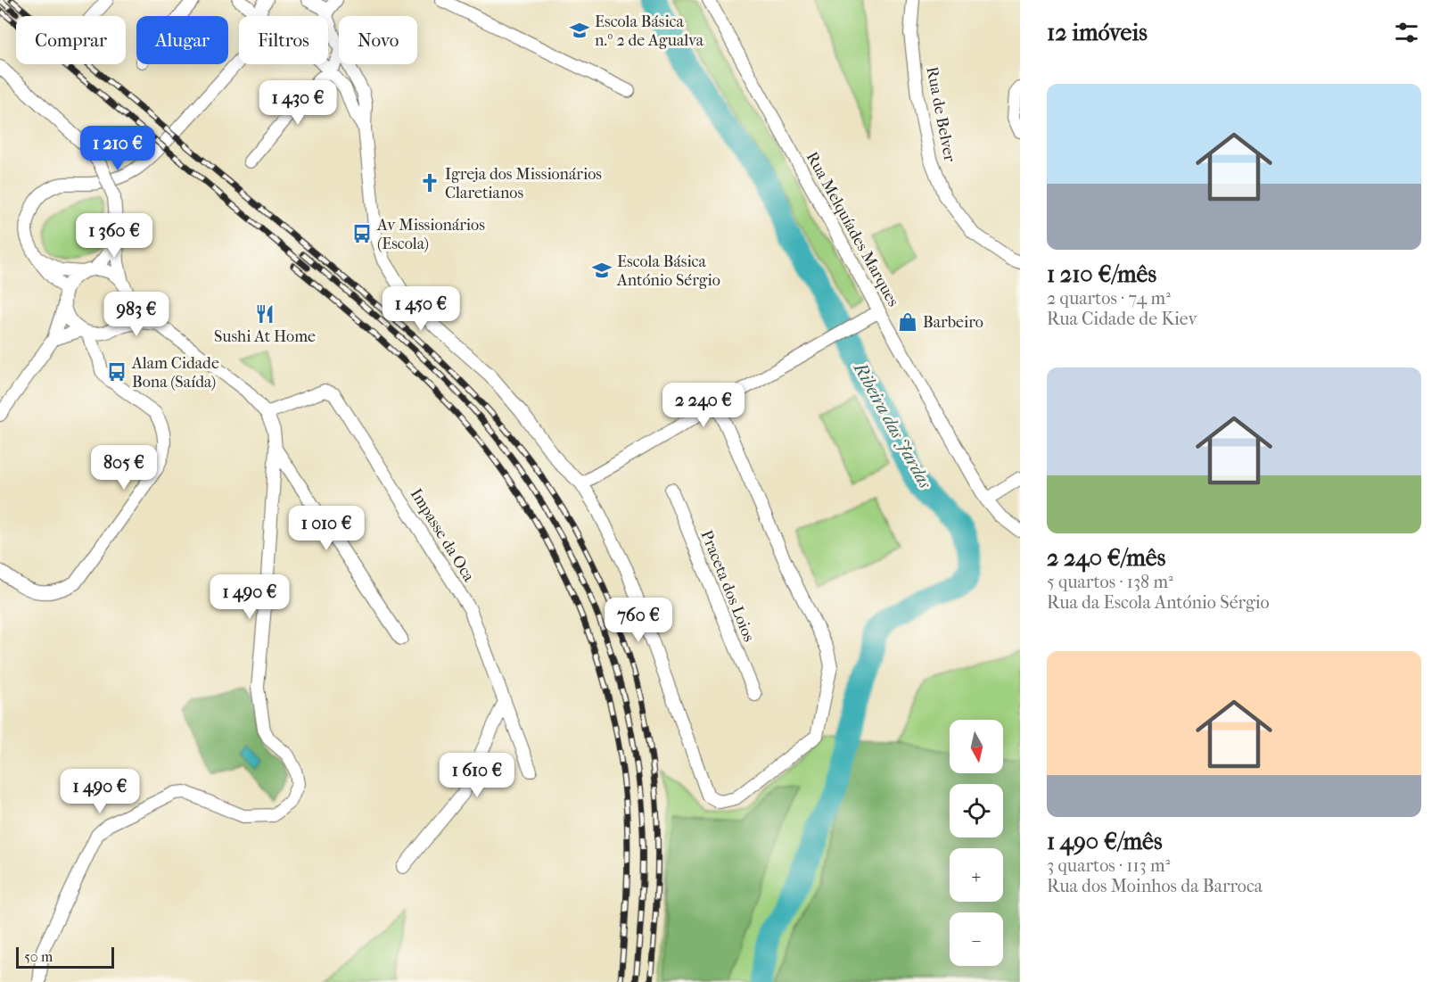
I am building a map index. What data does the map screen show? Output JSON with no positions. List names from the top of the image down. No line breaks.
{"streets":{"street":["Rua de Belver","Rua Melquíades Marques","Impasse da Oca","Praceta dos Loios"]},"water":["Ribeira das Jardas"],"places":{"school or university":["Escola Básica n.º 2 de Agualva","Escola Básica António Sérgio"],"church":["Igreja dos Missionários Claretianos"],"bus stop":["Av Missionários (Escola)","Alam Cidade Bona (Saída)"],"restaurant":["Sushi At Home"],"shop":["Barbeiro"]},"scale_bar":"50 m","north":"bottom","page":{"heading":"12 imóveis","chip":["Comprar","Alugar","Filtros","Novo"],"list":[{"name":"1 210 €/mês","note":"2 quartos · 74 m² · Rua Cidade de Kiev"},{"name":"2 240 €/mês","note":"5 quartos · 138 m² · Rua da Escola António Sérgio"},{"name":"1 490 €/mês","note":"3 quartos · 113 m² · Rua dos Moinhos da Barroca"}],"price":["1 430 €","1 210 €","1 360 €","1 450 €","983 €","2 240 €","805 €","1 010 €","1 490 €","760 €","1 610 €","1 490 €"],"map_buttons":["+","−"],"scale":"50 m"}}
